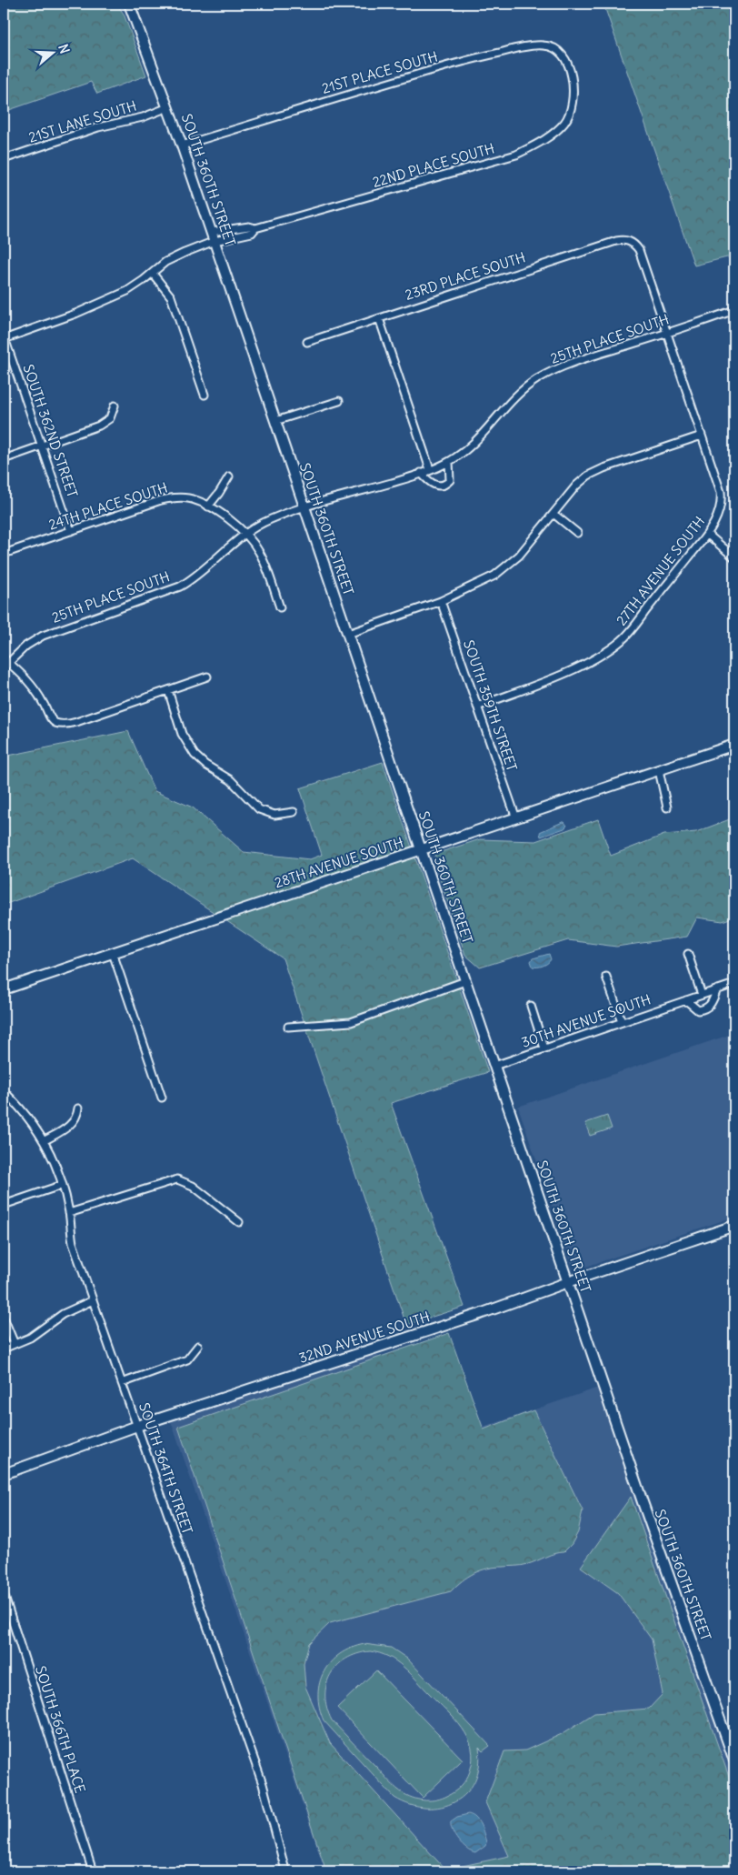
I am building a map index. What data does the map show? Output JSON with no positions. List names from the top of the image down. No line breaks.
{"streets":{"street":["21ST PLACE SOUTH","21ST LANE SOUTH","22ND PLACE SOUTH","SOUTH 360TH STREET","23RD PLACE SOUTH","25TH PLACE SOUTH","SOUTH 362ND STREET","24TH PLACE SOUTH","27TH AVENUE SOUTH","SOUTH 359TH STREET","28TH AVENUE SOUTH","30TH AVENUE SOUTH","32ND AVENUE SOUTH","SOUTH 364TH STREET","SOUTH 366TH PLACE"]},"crossings":[["21ST PLACE SOUTH","22ND PLACE SOUTH"],["21ST PLACE SOUTH","SOUTH 360TH STREET"],["21ST LANE SOUTH","SOUTH 360TH STREET"],["22ND PLACE SOUTH","SOUTH 360TH STREET"],["22ND PLACE SOUTH","SOUTH 362ND STREET"],["SOUTH 360TH STREET","25TH PLACE SOUTH"],["SOUTH 360TH STREET","28TH AVENUE SOUTH"],["SOUTH 360TH STREET","30TH AVENUE SOUTH"],["SOUTH 360TH STREET","32ND AVENUE SOUTH"],["23RD PLACE SOUTH","25TH PLACE SOUTH"],["25TH PLACE SOUTH","24TH PLACE SOUTH"],["SOUTH 362ND STREET","24TH PLACE SOUTH"],["27TH AVENUE SOUTH","SOUTH 359TH STREET"],["SOUTH 359TH STREET","28TH AVENUE SOUTH"],["32ND AVENUE SOUTH","SOUTH 364TH STREET"]],"north":"right"}
